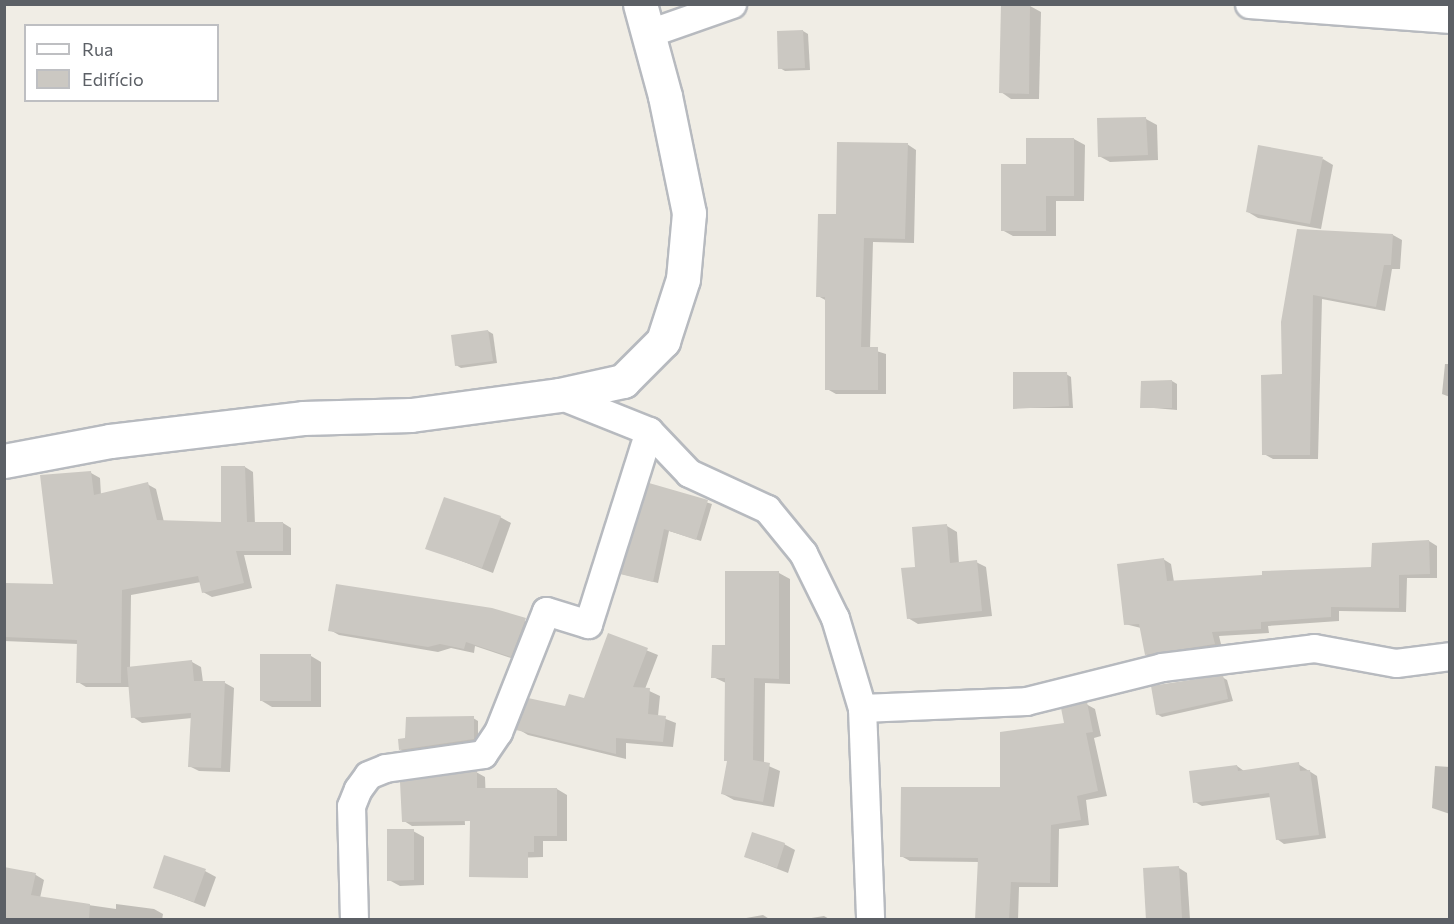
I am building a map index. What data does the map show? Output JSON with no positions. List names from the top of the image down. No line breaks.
{"legend":["Rua","Edifício"]}
